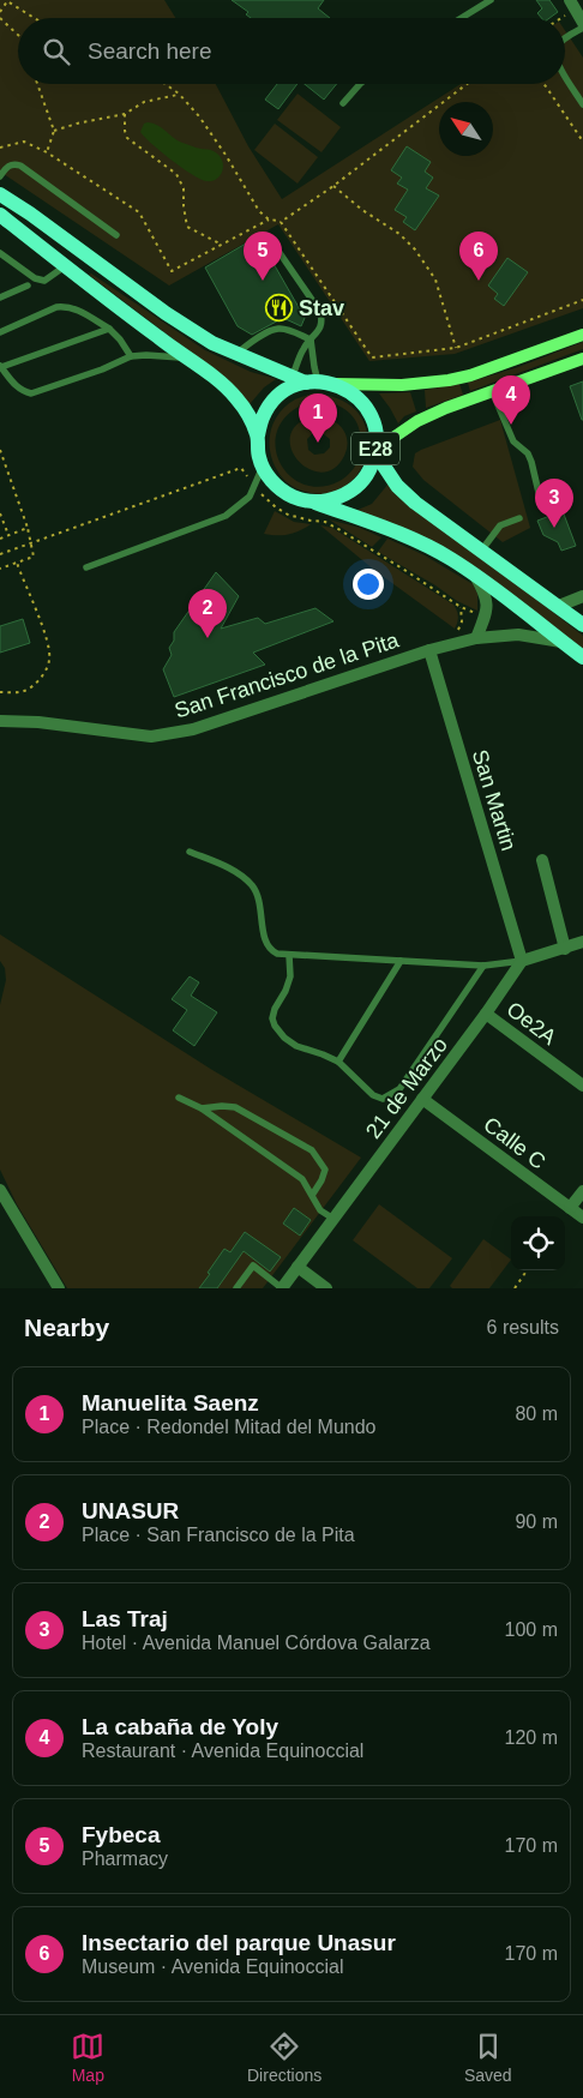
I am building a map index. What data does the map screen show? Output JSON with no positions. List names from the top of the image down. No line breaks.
{"streets":{"main road":["E28"],"street":["San Francisco de la Pita","San Martin","Oe2A","21 de Marzo","Calle C"]},"crossings":[["E28","San Francisco de la Pita"],["San Francisco de la Pita","San Martin"],["San Martin","21 de Marzo"],["Oe2A","21 de Marzo"],["21 de Marzo","Calle C"]],"places":{"restaurant":["Stav"]},"north":"top left","page":{"search":"Search here","pins":["5","6","4","1","3","2"],"heading":["Nearby","6 results"],"list":[{"mark":"1","name":"Manuelita Saenz","note":"Place · Redondel Mitad del Mundo","value":"80 m"},{"mark":"2","name":"UNASUR","note":"Place · San Francisco de la Pita","value":"90 m"},{"mark":"3","name":"Las Traj","note":"Hotel · Avenida Manuel Córdova Galarza","value":"100 m"},{"mark":"4","name":"La cabaña de Yoly","note":"Restaurant · Avenida Equinoccial","value":"120 m"},{"mark":"5","name":"Fybeca","note":"Pharmacy","value":"170 m"},{"mark":"6","name":"Insectario del parque Unasur","note":"Museum · Avenida Equinoccial","value":"170 m"}],"nav":["Map","Directions","Saved"]}}
